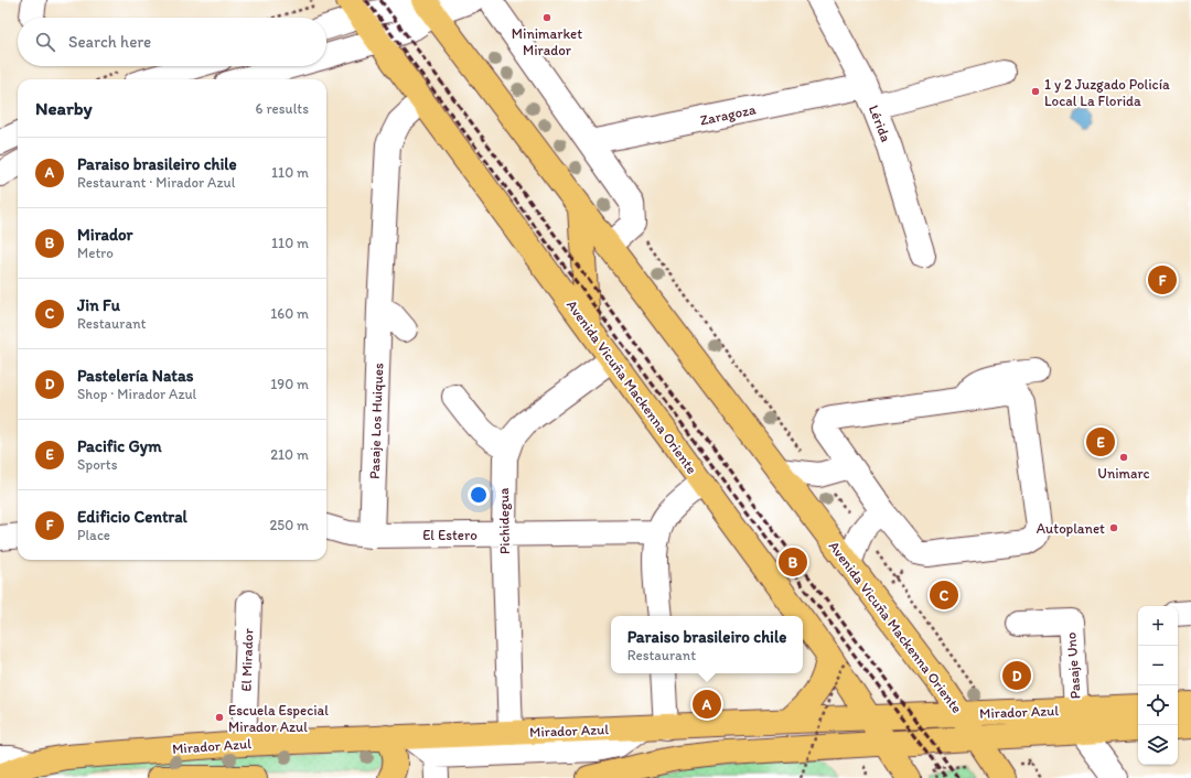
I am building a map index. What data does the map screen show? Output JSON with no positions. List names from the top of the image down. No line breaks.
{"streets":{"main road":["Avenida Vicuña Mackenna Oriente","Mirador Azul"],"street":["Zaragoza","Lérida","Pasaje Los Huiques","Pichidegua","El Estero","El Mirador","Pasaje Uno"]},"crossings":[["Zaragoza","Lérida"],["Avenida Vicuña Mackenna Oriente","Pasaje Los Huiques"],["Avenida Vicuña Mackenna Oriente","Pichidegua"],["Avenida Vicuña Mackenna Oriente","Mirador Azul"],["Pasaje Los Huiques","El Estero"],["Pichidegua","El Estero"],["Pichidegua","Mirador Azul"],["El Mirador","Mirador Azul"],["Pasaje Uno","Mirador Azul"]],"places":["Minimarket Mirador","1 y 2 Juzgado Policía Local La Florida","Unimarc","Autoplanet","Escuela Especial Mirador Azul"],"page":{"search":"Search here","heading":["Nearby","6 results"],"list":[{"mark":"A","name":"Paraiso brasileiro chile","note":"Restaurant · Mirador Azul","value":"110 m"},{"mark":"B","name":"Mirador","note":"Metro","value":"110 m"},{"mark":"C","name":"Jin Fu","note":"Restaurant","value":"160 m"},{"mark":"D","name":"Pastelería Natas","note":"Shop · Mirador Azul","value":"190 m"},{"mark":"E","name":"Pacific Gym","note":"Sports","value":"210 m"},{"mark":"F","name":"Edificio Central","note":"Place","value":"250 m"}],"pins":["F","E","B","C","D","A"],"map_buttons":["+","−"],"popup":["Paraiso brasileiro chile","Restaurant"]}}
